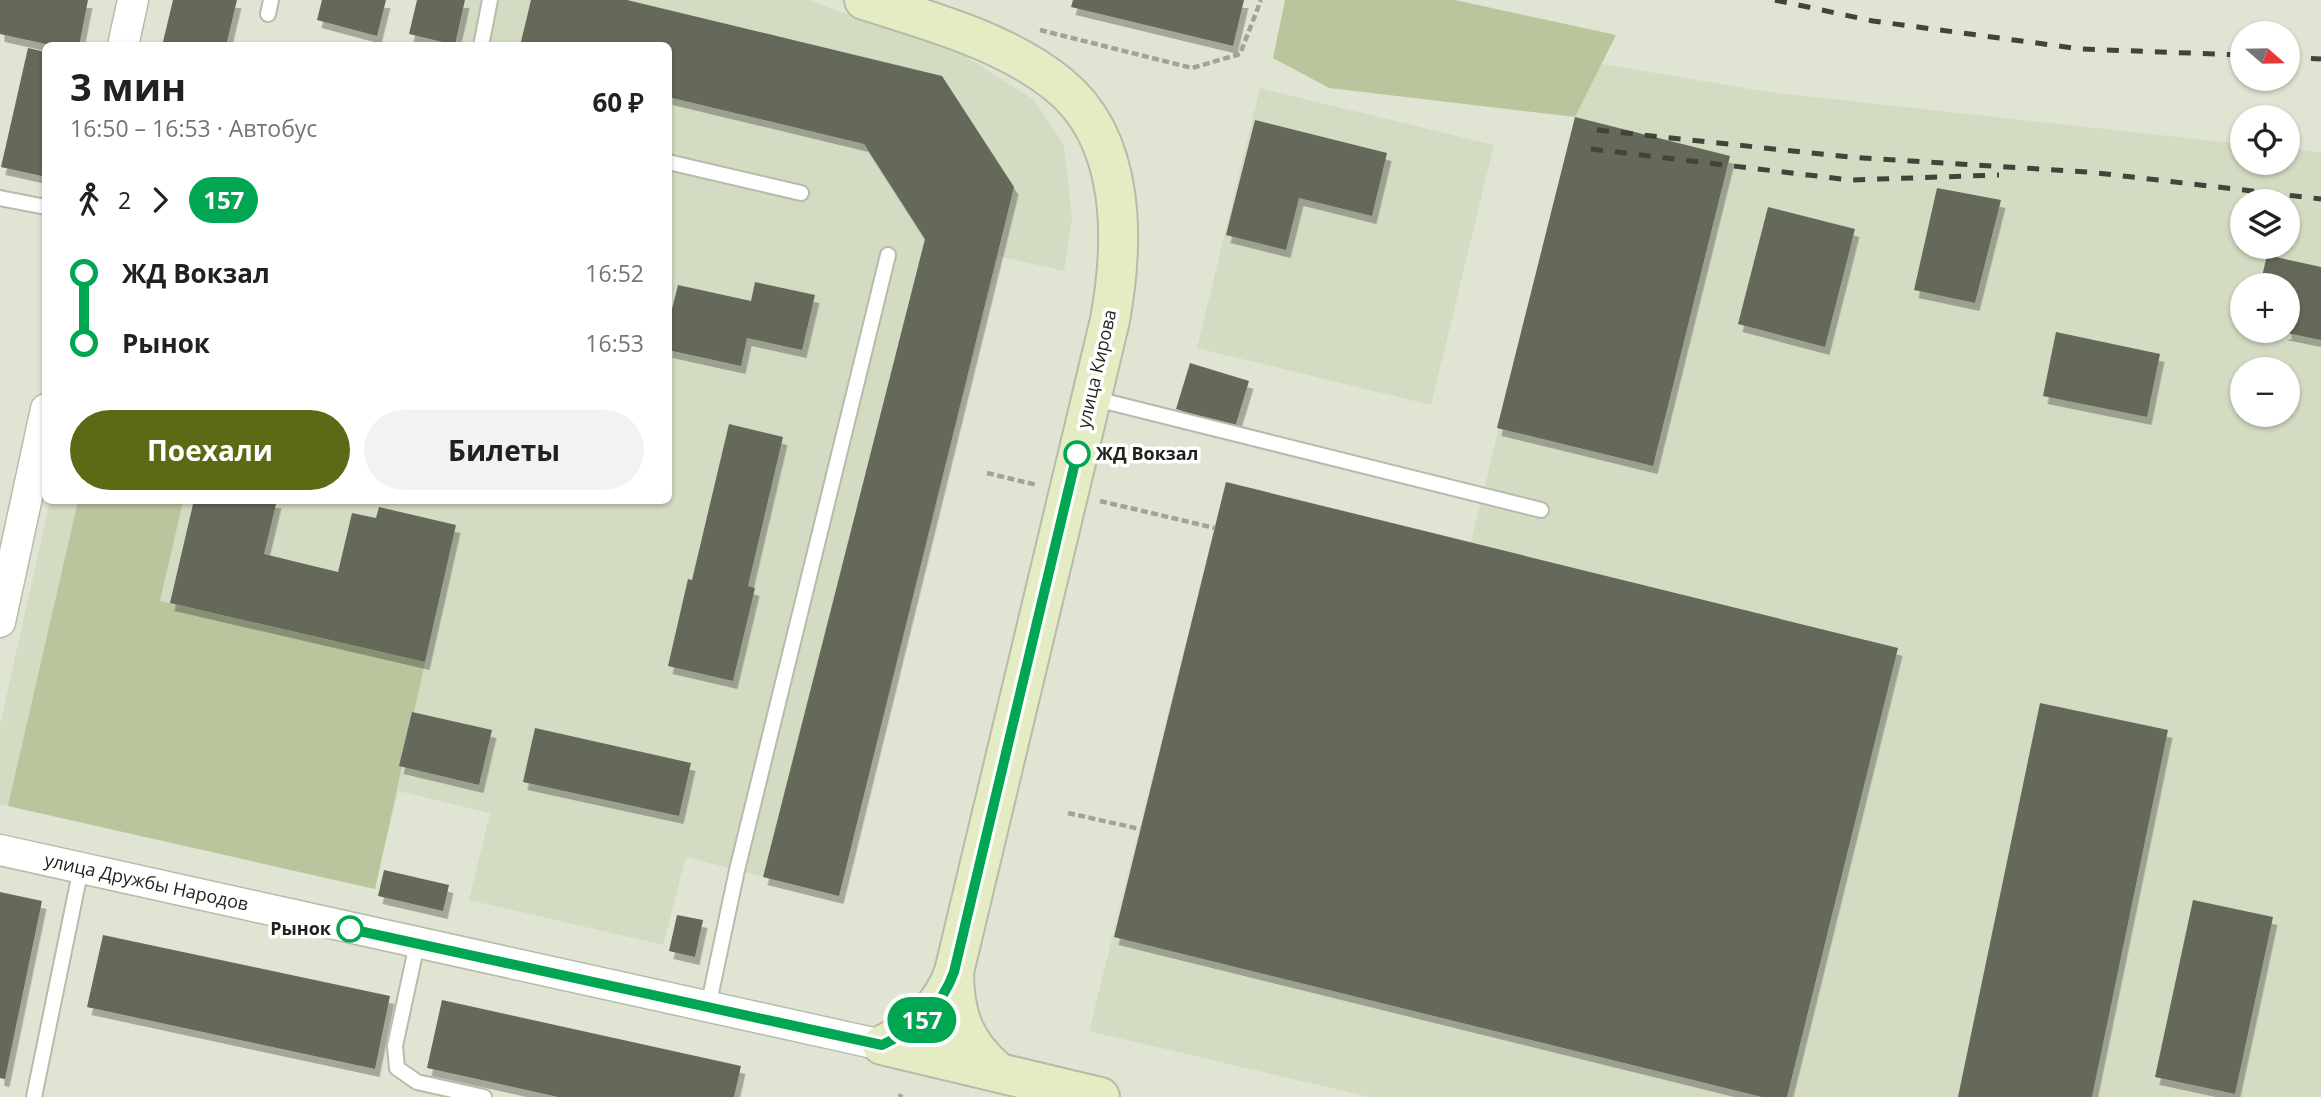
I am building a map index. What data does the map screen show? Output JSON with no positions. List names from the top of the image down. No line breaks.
{"streets":{"street":["улица Кирова","улица Дружбы Народов"]},"crossings":[["улица Кирова","улица Дружбы Народов"]],"places":["ЖД Вокзал","Рынок"],"lines":["bus line 157"],"north":"right","page":{"on_map":"157","map_buttons":["+","−"],"heading":["3 мин","16:50 – 16:53 · Автобус","60 ₽"],"legs":["2","157"],"list":[{"name":"ЖД Вокзал","value":"16:52"},{"name":"Рынок","value":"16:53"}],"buttons":["Поехали","Билеты"]}}
